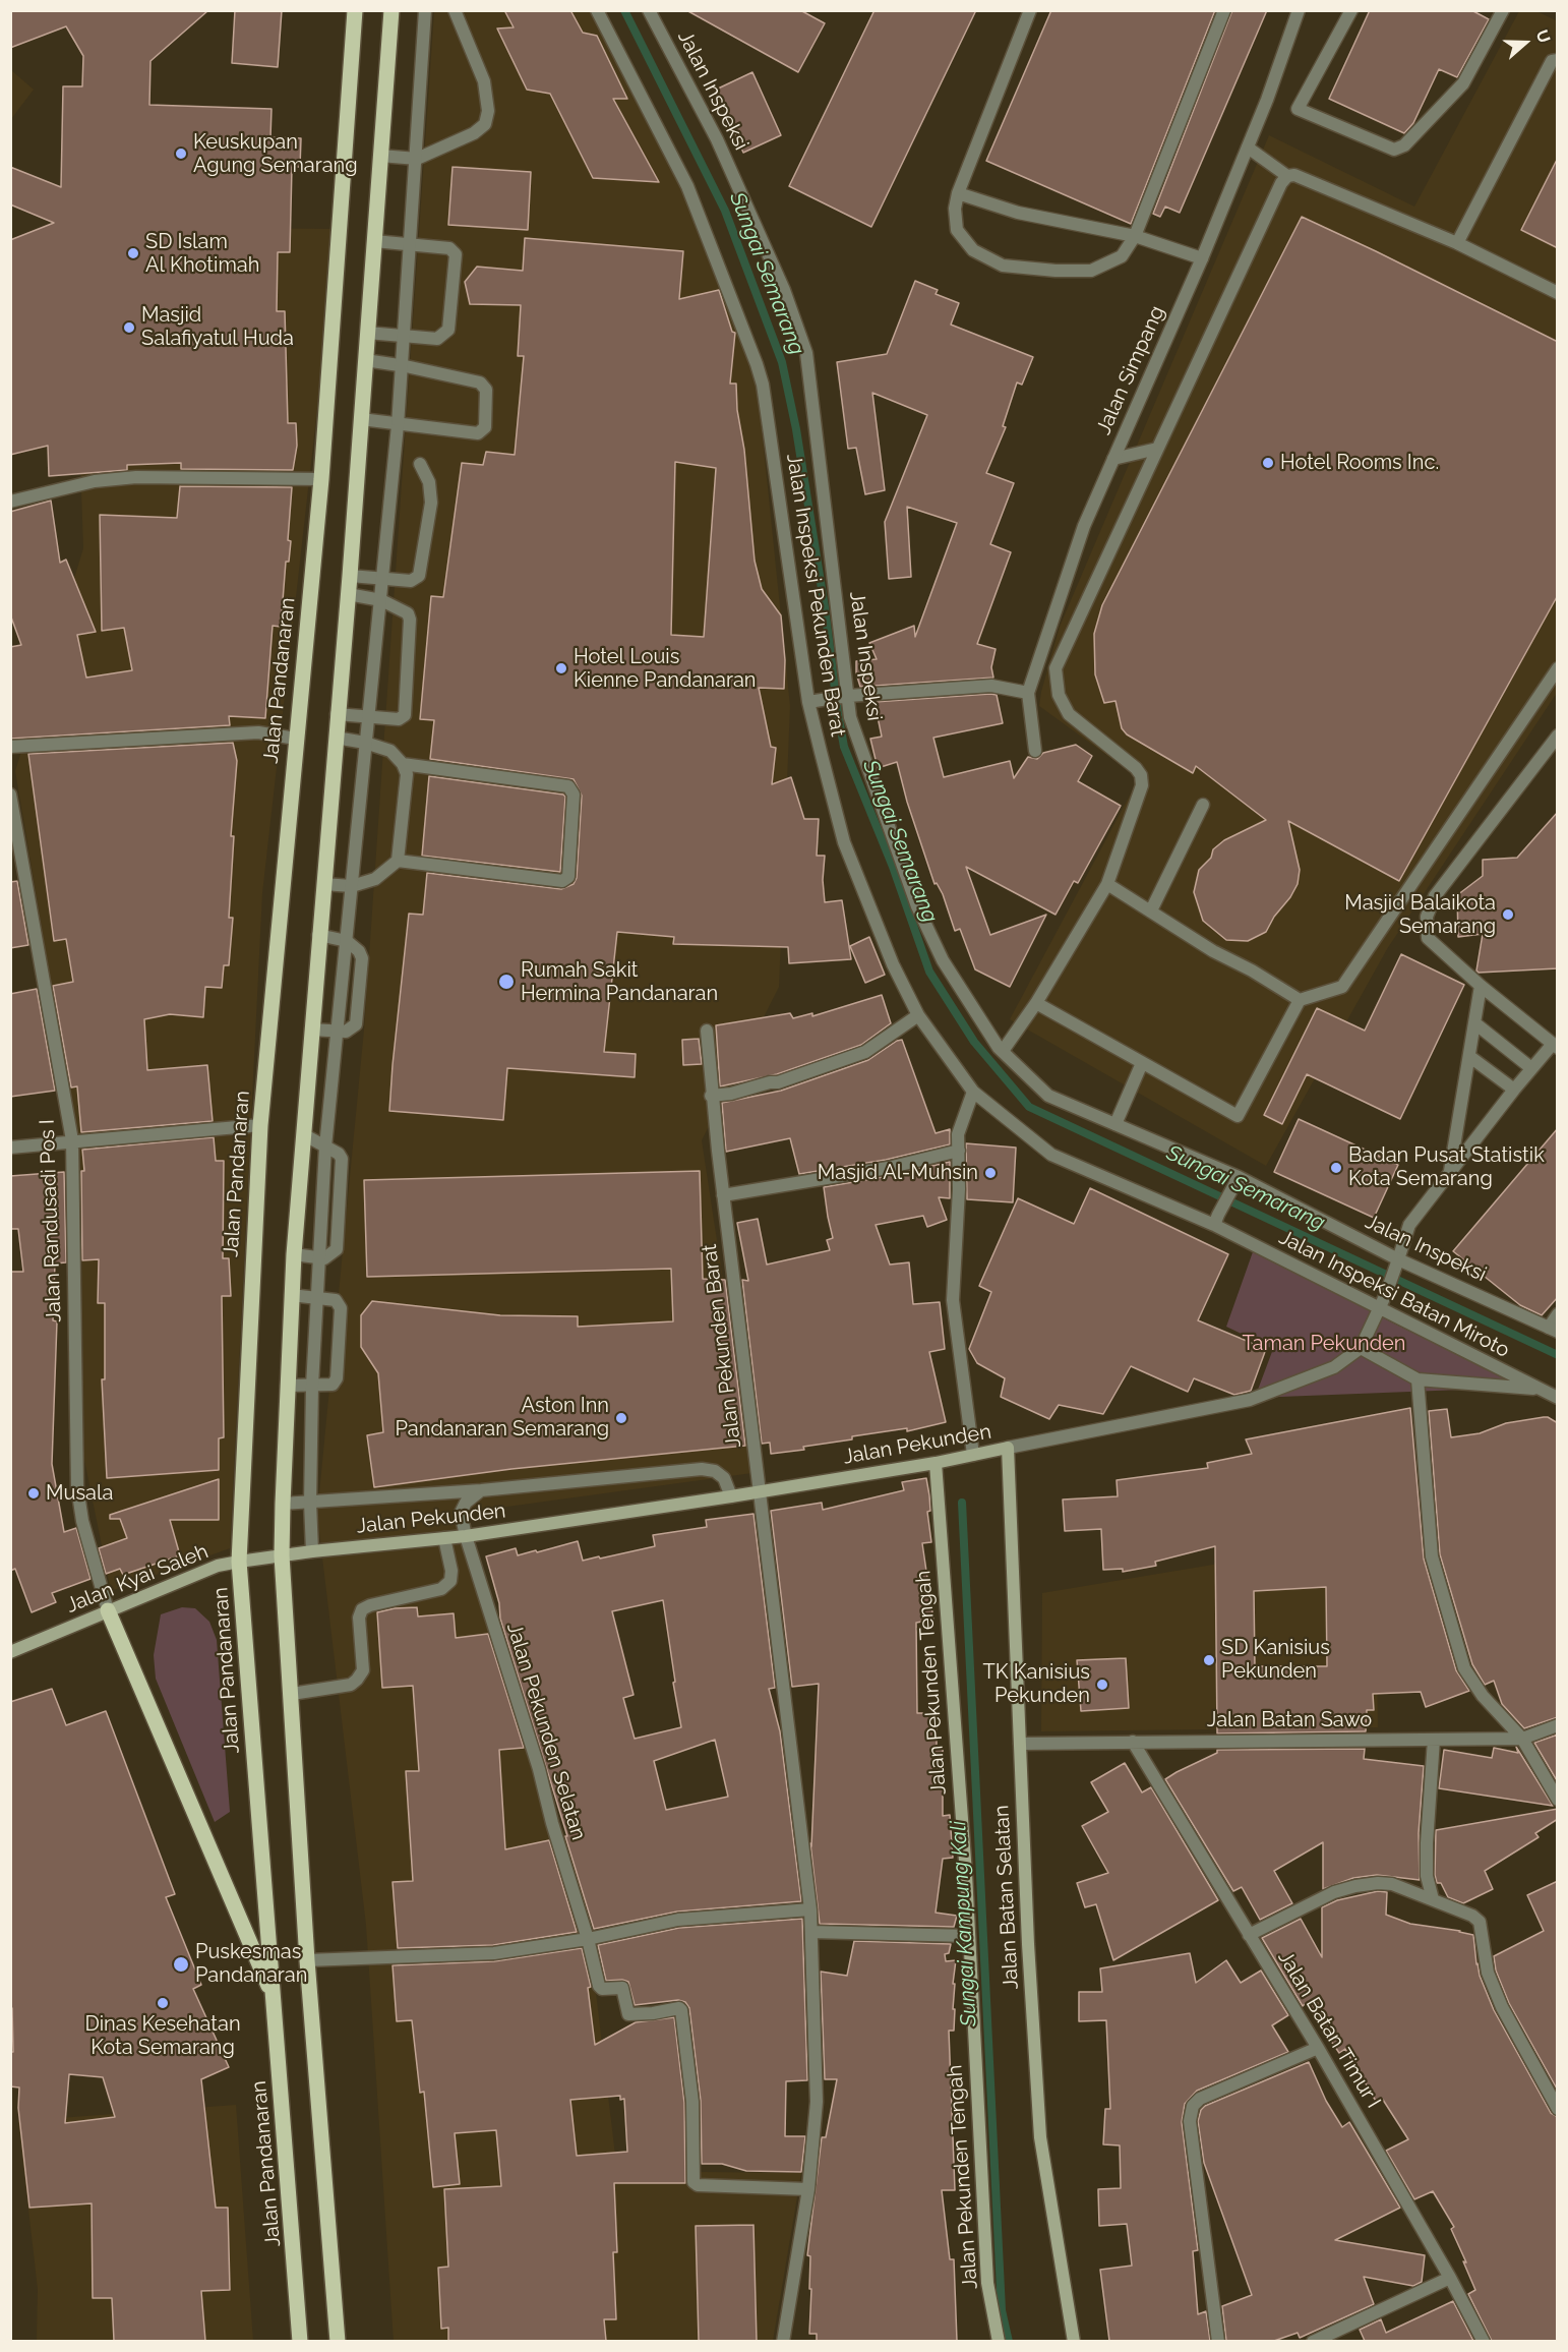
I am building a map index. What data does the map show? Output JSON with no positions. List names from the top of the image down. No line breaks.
{"streets":{"main road":["Jalan Pandanaran","Jalan Pekunden","Jalan Kyai Saleh","Jalan Pekunden Tengah","Jalan Batan Selatan"],"street":["Jalan Inspeksi","Jalan Simpang","Jalan Inspeksi Pekunden Barat","Jalan Randusadi Pos I","Jalan Inspeksi Batan Miroto","Jalan Pekunden Barat","Jalan Batan Sawo","Jalan Pekunden Selatan","Jalan Batan Timur I"]},"crossings":[["Jalan Inspeksi Pekunden Barat","Jalan Inspeksi Batan Miroto"],["Jalan Pandanaran","Jalan Kyai Saleh"],["Jalan Randusadi Pos I","Jalan Kyai Saleh"],["Jalan Pekunden Barat","Jalan Pekunden"],["Jalan Pekunden","Jalan Kyai Saleh"],["Jalan Pekunden","Jalan Pekunden Tengah"],["Jalan Pekunden","Jalan Pekunden Selatan"],["Jalan Pekunden","Jalan Batan Selatan"],["Jalan Batan Sawo","Jalan Batan Selatan"],["Jalan Batan Sawo","Jalan Batan Timur I"]],"water":["Sungai Semarang","Sungai Kampung Kali"],"parks":["Taman Pekunden"],"places":["Keuskupan Agung Semarang","SD Islam Al Khotimah","Masjid Salafiyatul Huda","Hotel Rooms Inc.","Hotel Louis Kienne Pandanaran","Masjid Balaikota Semarang","Rumah Sakit Hermina Pandanaran","Badan Pusat Statistik Kota Semarang","Masjid Al-Muhsin","Aston Inn Pandanaran Semarang","Musala","SD Kanisius Pekunden","TK Kanisius Pekunden","Puskesmas Pandanaran","Dinas Kesehatan Kota Semarang"],"north":"right"}
